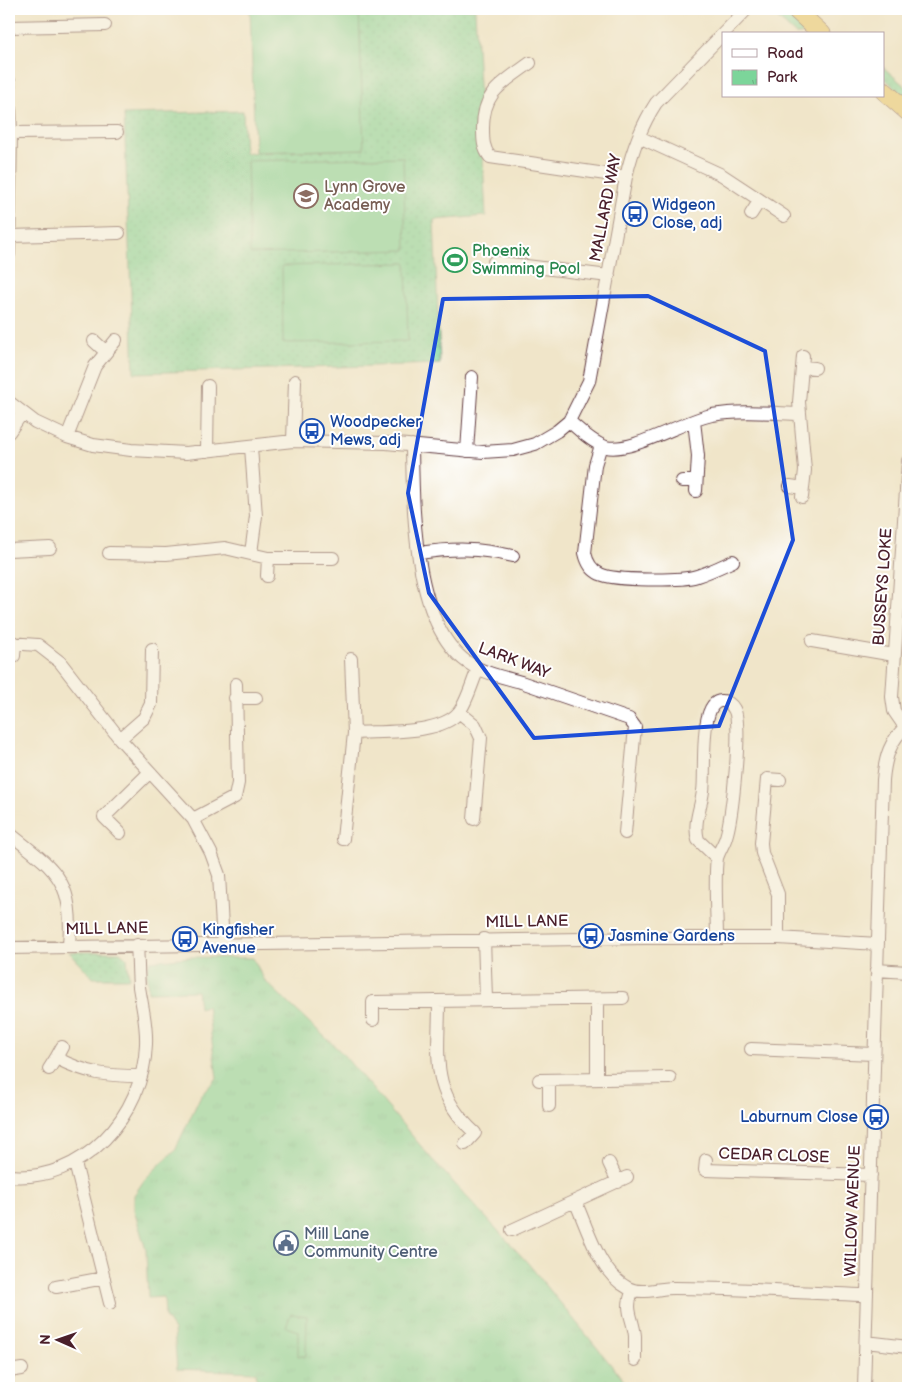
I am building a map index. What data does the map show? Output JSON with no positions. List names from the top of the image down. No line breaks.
{"streets":{"street":["MALLARD WAY","BUSSEYS LOKE","LARK WAY","MILL LANE","CEDAR CLOSE","WILLOW AVENUE"]},"crossings":[["MALLARD WAY","LARK WAY"],["MILL LANE","WILLOW AVENUE"],["CEDAR CLOSE","WILLOW AVENUE"]],"places":{"school or university":["Lynn Grove Academy"],"bus stop":["Widgeon Close, adj","Woodpecker Mews, adj","Jasmine Gardens","Kingfisher Avenue","Laburnum Close"],"sports":["Phoenix Swimming Pool"],"public building":["Mill Lane Community Centre"]},"legend":["Road","Park"],"north":"left"}
